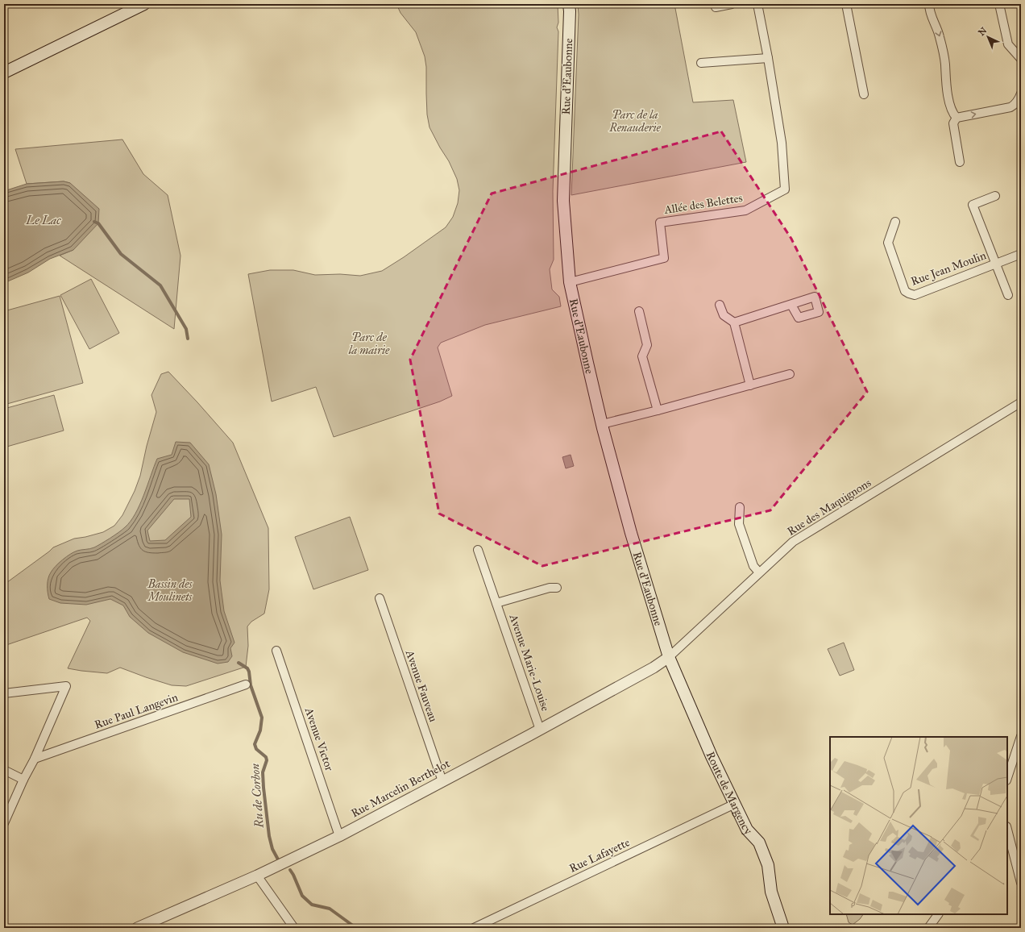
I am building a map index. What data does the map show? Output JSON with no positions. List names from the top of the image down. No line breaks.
{"streets":{"main road":["Rue d'Eaubonne","Route de Margency"],"street":["Allée des Belettes","Rue Jean Moulin","Rue des Maquignons","Avenue Marie-Louise","Avenue Fauveau","Rue Paul Langevin","Avenue Victor","Rue Marcelin Berthelot","Rue Lafayette"]},"crossings":[["Rue d'Eaubonne","Allée des Belettes"],["Rue d'Eaubonne","Rue des Maquignons"],["Rue d'Eaubonne","Rue Marcelin Berthelot"],["Rue d'Eaubonne","Route de Margency"],["Rue des Maquignons","Rue Marcelin Berthelot"],["Rue des Maquignons","Route de Margency"],["Avenue Marie-Louise","Rue Marcelin Berthelot"],["Avenue Fauveau","Rue Marcelin Berthelot"],["Avenue Victor","Rue Marcelin Berthelot"],["Rue Marcelin Berthelot","Route de Margency"],["Route de Margency","Rue Lafayette"]],"water":["Le Lac","Ru de Corbon"],"parks":["Parc de la Renauderie","Parc de la mairie","Bassin des Moulinets"],"north":"top left"}
